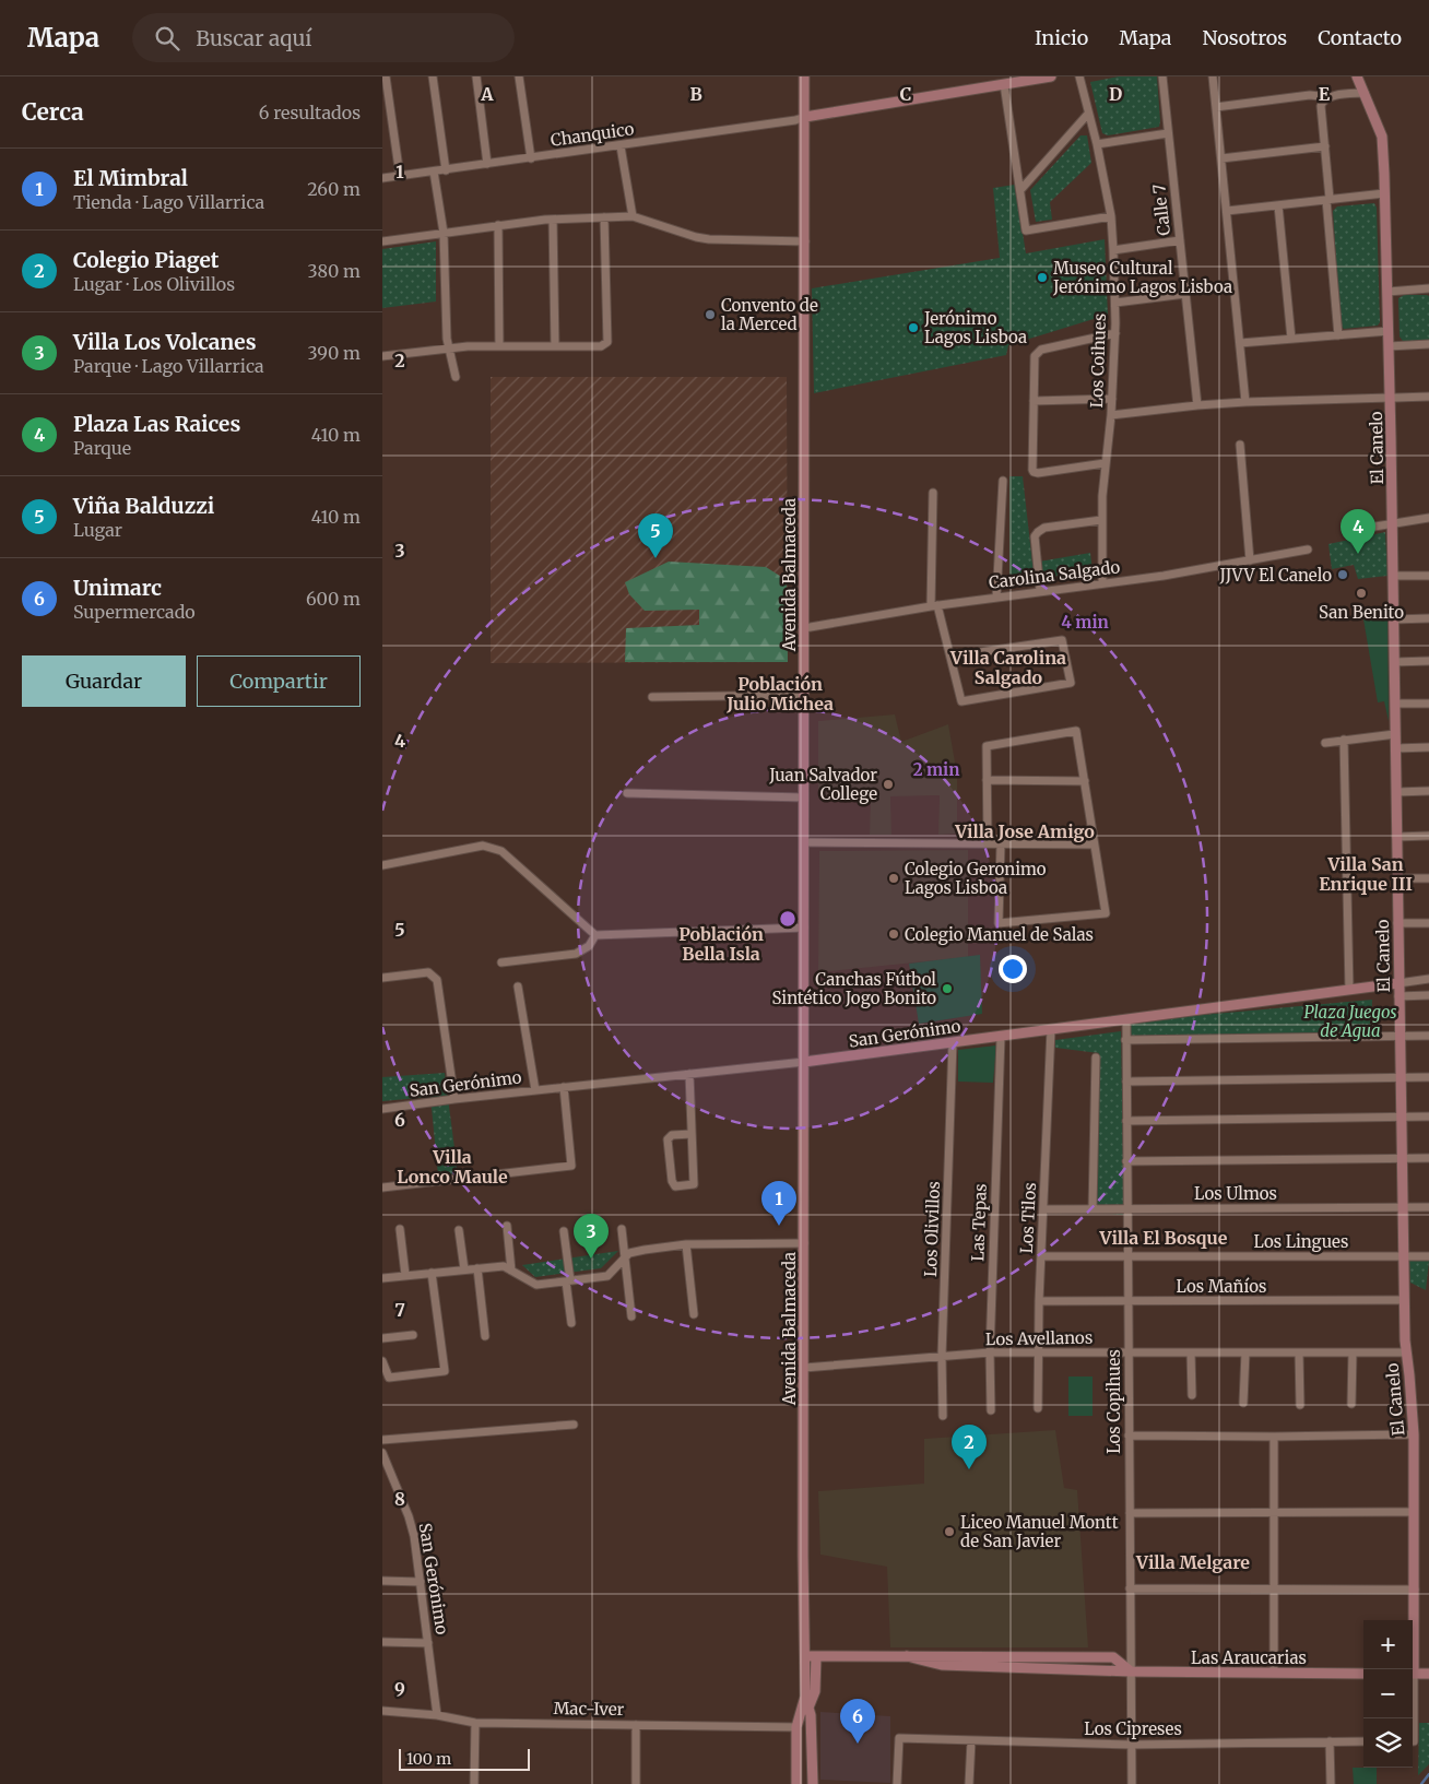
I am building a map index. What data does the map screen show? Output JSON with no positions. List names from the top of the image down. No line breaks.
{"streets":{"street":["Chanquico","Calle 7","Los Coihues","El Canelo","Avenida Balmaceda","Carolina Salgado","San Gerónimo","Los Ulmos","Los Tilos","Las Tepas","Los Olivillos","Los Lingues","Los Mañíos","Los Avellanos","Los Copihues","Las Araucarias","Mac-Iver","Los Cipreses"]},"crossings":[["Chanquico","Avenida Balmaceda"],["Los Coihues","Carolina Salgado"],["El Canelo","San Gerónimo"],["El Canelo","Los Ulmos"],["El Canelo","Los Lingues"],["El Canelo","Los Mañíos"],["El Canelo","Los Avellanos"],["Avenida Balmaceda","Carolina Salgado"],["Avenida Balmaceda","San Gerónimo"],["Avenida Balmaceda","Los Avellanos"],["Avenida Balmaceda","Mac-Iver"],["San Gerónimo","Los Tilos"],["San Gerónimo","Las Tepas"],["San Gerónimo","Los Olivillos"],["San Gerónimo","Los Copihues"],["San Gerónimo","Mac-Iver"],["Los Ulmos","Los Tilos"],["Los Ulmos","Los Copihues"],["Los Tilos","Los Lingues"],["Los Tilos","Los Mañíos"],["Los Tilos","Los Avellanos"],["Las Tepas","Los Avellanos"],["Los Olivillos","Los Avellanos"],["Los Lingues","Los Copihues"],["Los Mañíos","Los Copihues"],["Los Avellanos","Los Copihues"],["Los Copihues","Las Araucarias"],["Los Copihues","Los Cipreses"]],"districts":["Villa Carolina Salgado","Población Julio Michea","Villa Jose Amigo","Villa San Enrique III","Población Bella Isla","Villa Lonco Maule","Villa El Bosque","Villa Melgare"],"parks":["Plaza Juegos de Agua"],"places":["Museo Cultural Jerónimo Lagos Lisboa","Convento de la Merced","Jerónimo Lagos Lisboa","JJVV El Canelo","San Benito","Juan Salvador College","Colegio Geronimo Lagos Lisboa","Colegio Manuel de Salas","Canchas Fútbol Sintético Jogo Bonito","Liceo Manuel Montt de San Javier"],"scale_bar":"100 m","page":{"header":"Mapa","search":"Buscar aquí","nav":["Inicio","Mapa","Nosotros","Contacto"],"heading":["Cerca","6 resultados"],"list":[{"mark":"1","name":"El Mimbral","note":"Tienda · Lago Villarrica","value":"260 m"},{"mark":"2","name":"Colegio Piaget","note":"Lugar · Los Olivillos","value":"380 m"},{"mark":"3","name":"Villa Los Volcanes","note":"Parque · Lago Villarrica","value":"390 m"},{"mark":"4","name":"Plaza Las Raices","note":"Parque","value":"410 m"},{"mark":"5","name":"Viña Balduzzi","note":"Lugar","value":"410 m"},{"mark":"6","name":"Unimarc","note":"Supermercado","value":"600 m"}],"pins":["4","5","1","3","2","6"],"buttons":["Guardar","Compartir"],"map_buttons":["+","−"],"scale":"100 m"},"grid":{"columns":["A","B","C","D","E"],"rows":["1","2","3","4","5","6","7","8","9"]},"rings":["4 min","2 min"]}
